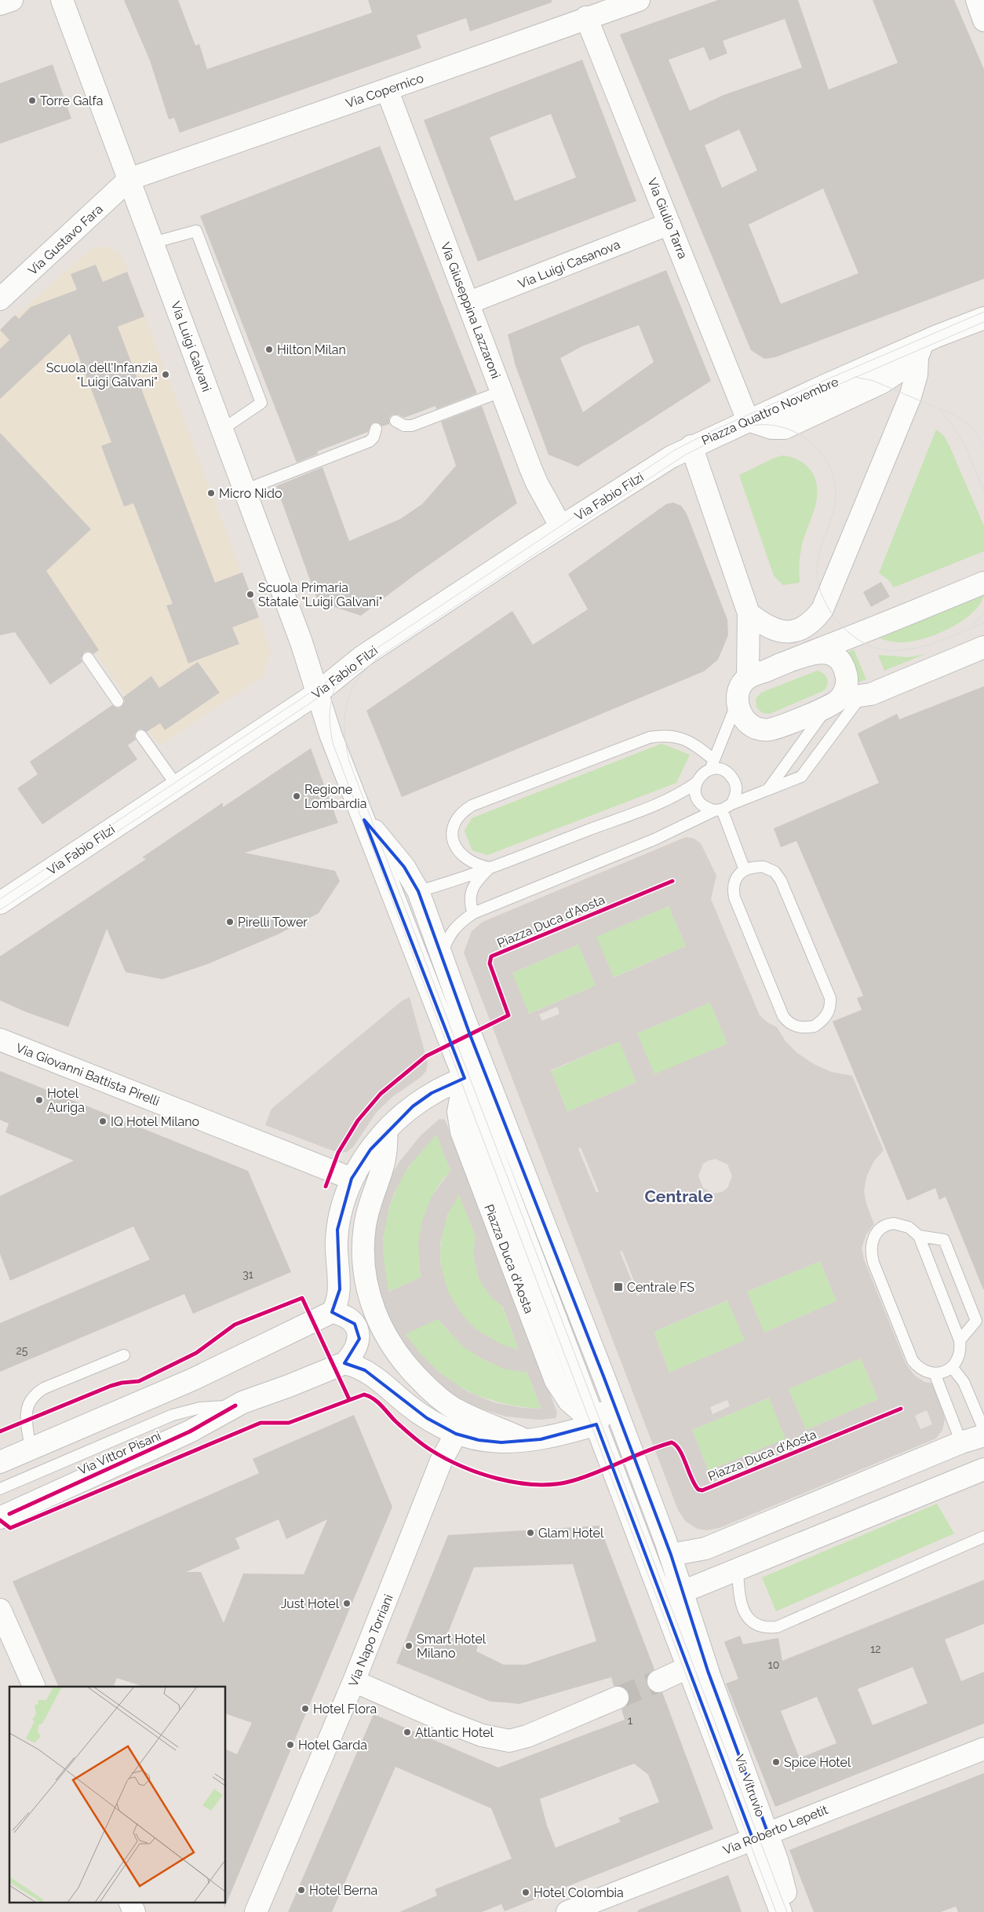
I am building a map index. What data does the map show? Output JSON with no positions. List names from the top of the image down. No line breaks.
{"streets":{"street":["Via Copernico","Via Giulio Tarra","Via Gustavo Fara","Via Luigi Casanova","Via Giuseppina Lazzaroni","Via Luigi Galvani","Piazza Quattro Novembre","Via Fabio Filzi","Piazza Duca d'Aosta","Via Giovanni Battista Pirelli","Via Vittor Pisani","Via Napo Torriani","Via Vitruvio","Via Roberto Lepetit"]},"crossings":[["Via Copernico","Via Giulio Tarra"],["Via Copernico","Via Gustavo Fara"],["Via Copernico","Via Giuseppina Lazzaroni"],["Via Copernico","Via Luigi Galvani"],["Via Giulio Tarra","Via Luigi Casanova"],["Via Giulio Tarra","Piazza Quattro Novembre"],["Via Gustavo Fara","Via Luigi Galvani"],["Via Luigi Casanova","Via Giuseppina Lazzaroni"],["Via Giuseppina Lazzaroni","Via Fabio Filzi"],["Via Luigi Galvani","Via Fabio Filzi"],["Piazza Quattro Novembre","Via Fabio Filzi"],["Piazza Duca d'Aosta","Via Vitruvio"],["Via Vitruvio","Via Roberto Lepetit"]],"districts":["Centrale"],"places":{"other":["Torre Galfa","Hilton Milan","Scuola dell'Infanzia \"Luigi Galvani\"","Micro Nido","Scuola Primaria Statale \"Luigi Galvani\"","Regione Lombardia","Pirelli Tower","Hotel Auriga","IQ Hotel Milano","Glam Hotel","Just Hotel","Smart Hotel Milano","Hotel Flora","Atlantic Hotel","Hotel Garda","Spice Hotel","Hotel Berna","Hotel Colombia"],"transit":["Centrale FS"]},"house_numbers":["31","25","12","10","1"]}
